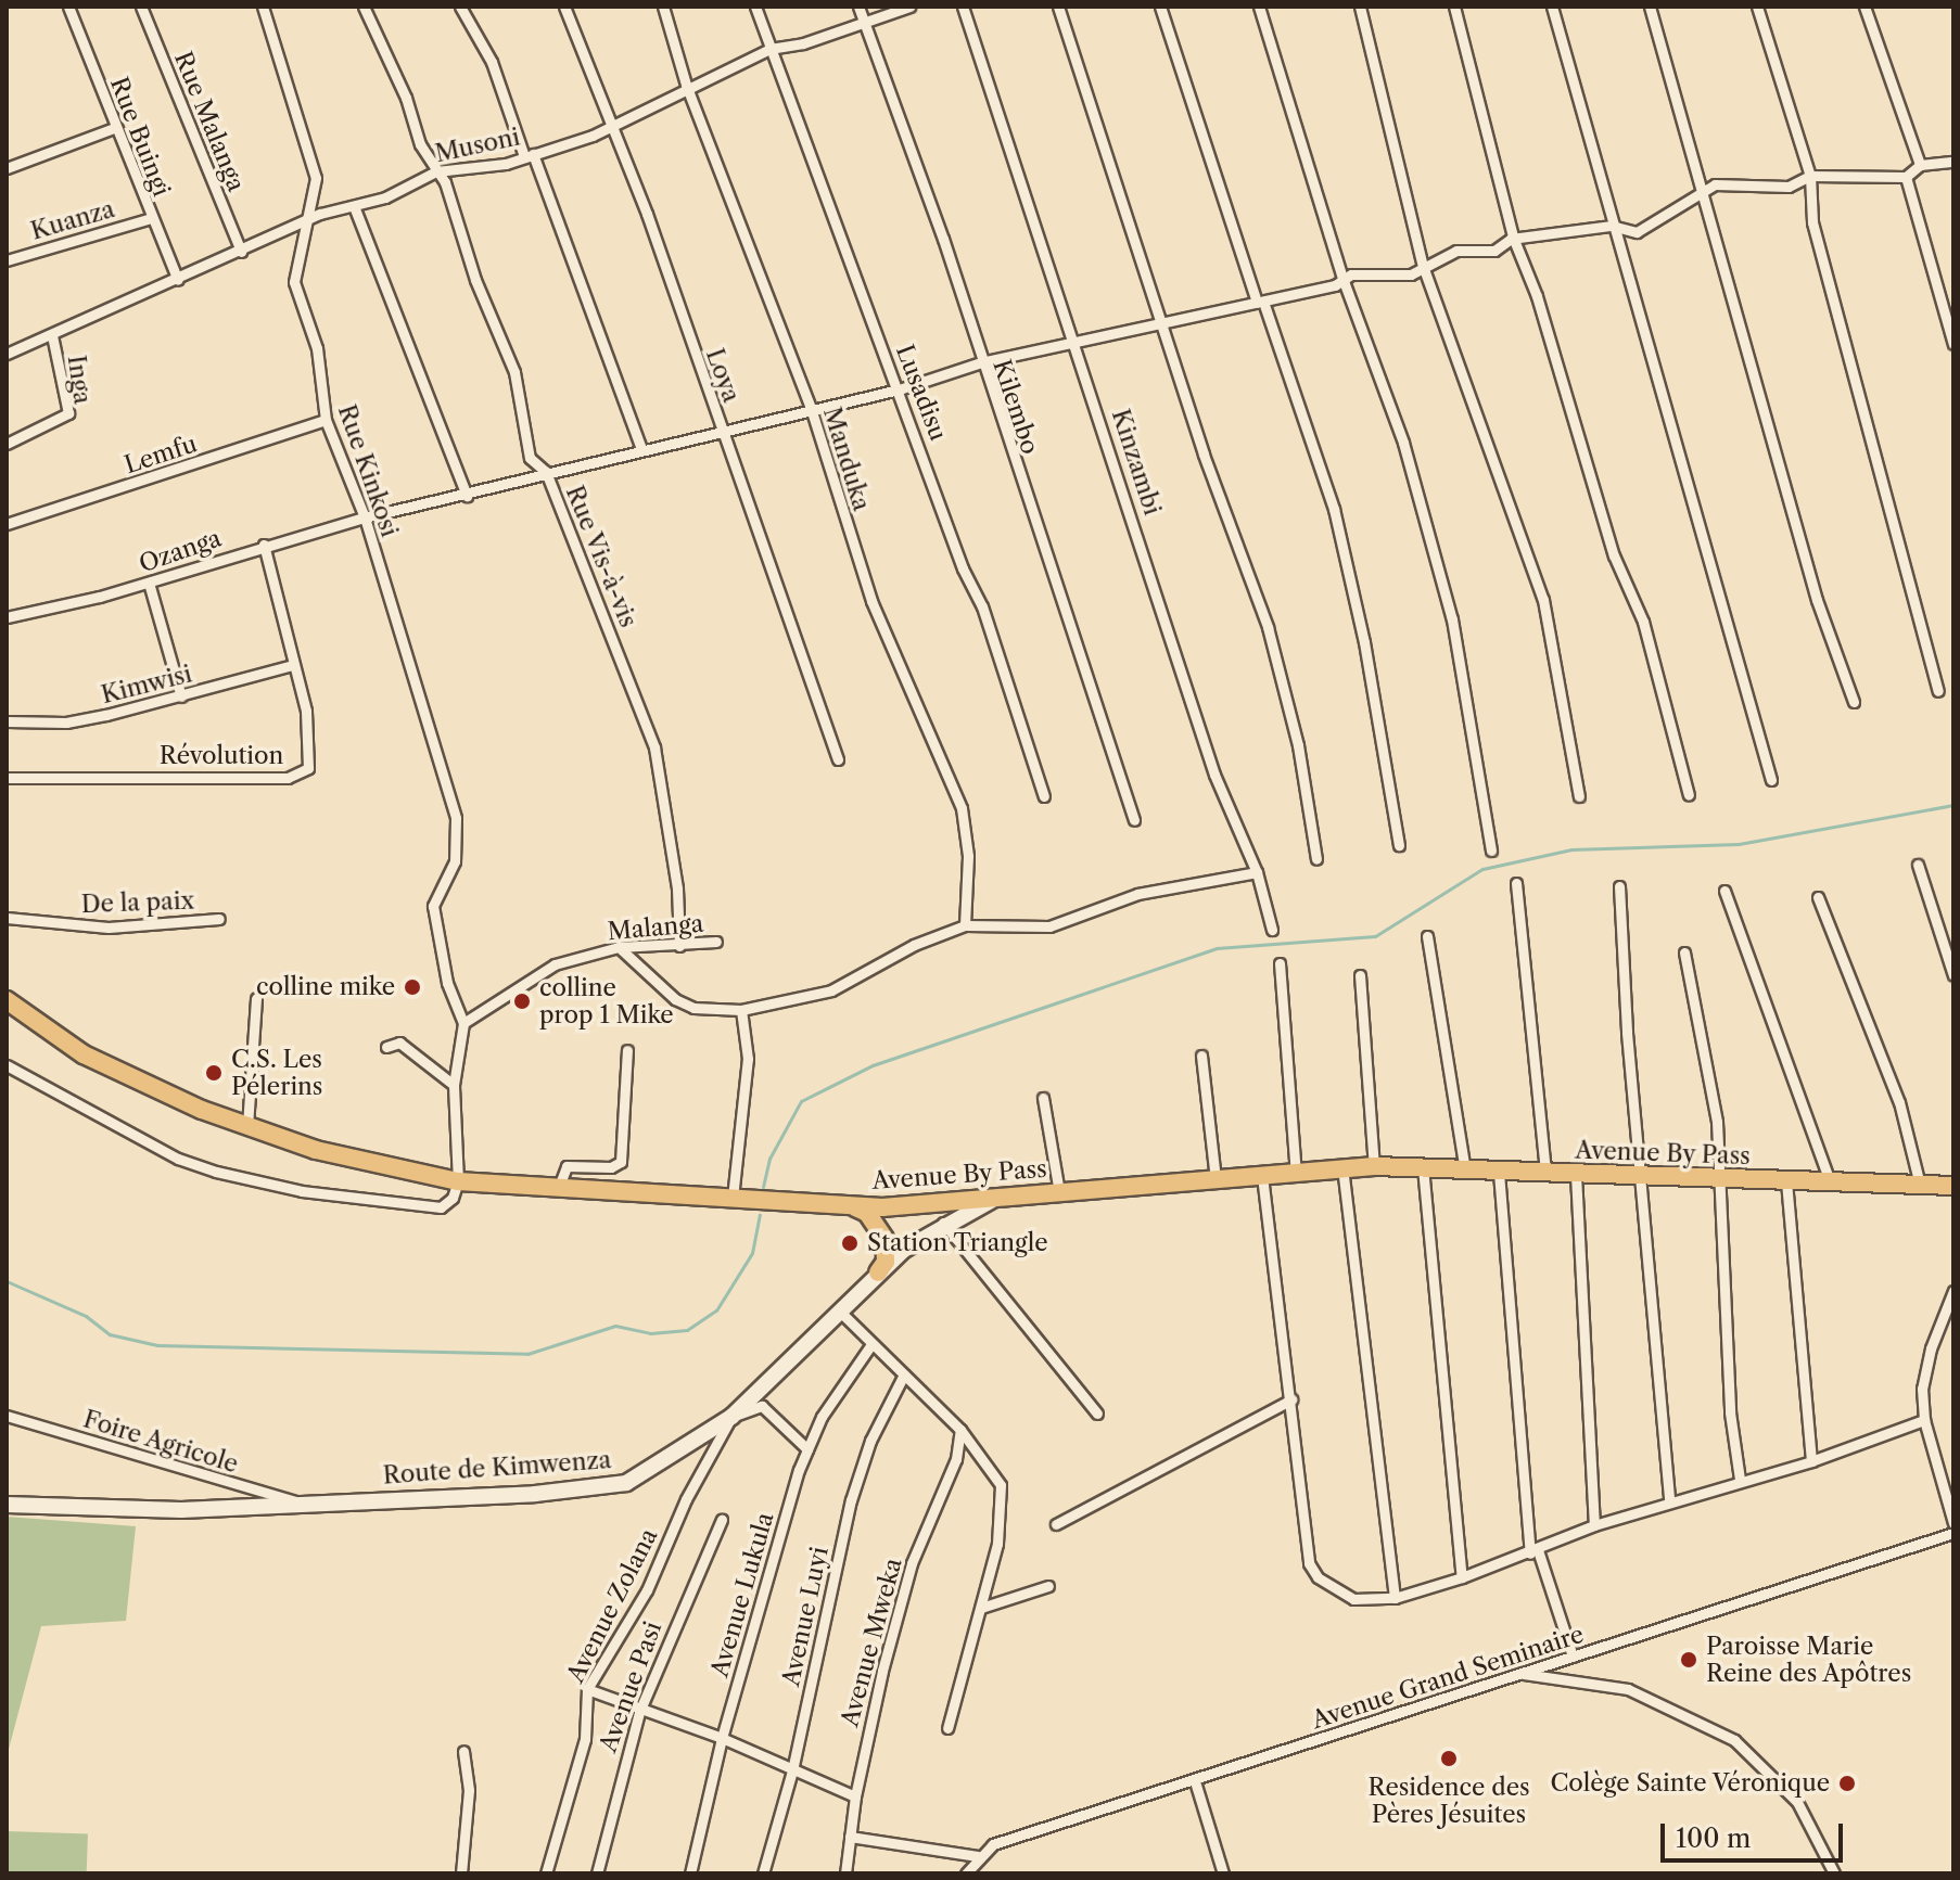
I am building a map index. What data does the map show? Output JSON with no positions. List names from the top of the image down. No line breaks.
{"streets":{"highway":["Avenue By Pass"],"street":["Rue Malanga","Rue Buingi","Musoni","Kuanza","Loya","Inga","Lusadisu","Kilembo","Lemfu","Manduka","Kinzambi","Rue Kinkosi","Ozanga","Rue Vis-à-vis","Kimwisi","Révolution","De la paix","Malanga","Foire Agricole","Route de Kimwenza","Avenue Lukula","Avenue Zolana","Avenue Luyi","Avenue Mweka","Avenue Grand Seminaire","Avenue Pasi"]},"crossings":[["Rue Malanga","Musoni"],["Rue Buingi","Musoni"],["Rue Buingi","Kuanza"],["Musoni","Loya"],["Musoni","Inga"],["Musoni","Lusadisu"],["Musoni","Kilembo"],["Musoni","Manduka"],["Musoni","Rue Kinkosi"],["Musoni","Rue Vis-à-vis"],["Loya","Ozanga"],["Lusadisu","Ozanga"],["Kilembo","Ozanga"],["Lemfu","Rue Kinkosi"],["Manduka","Ozanga"],["Kinzambi","Ozanga"],["Rue Kinkosi","Ozanga"],["Rue Kinkosi","Malanga"],["Ozanga","Rue Vis-à-vis"],["Ozanga","Révolution"],["Rue Vis-à-vis","Malanga"],["Kimwisi","Révolution"],["Avenue By Pass","Route de Kimwenza"],["Foire Agricole","Route de Kimwenza"],["Route de Kimwenza","Avenue Zolana"]],"places":["colline mike","colline prop 1 Mike","C.S. Les Pélerins","Station Triangle","Paroisse Marie Reine des Apôtres","Residence des Pères Jésuites","Colège Sainte Véronique"],"scale_bar":"100 m"}
